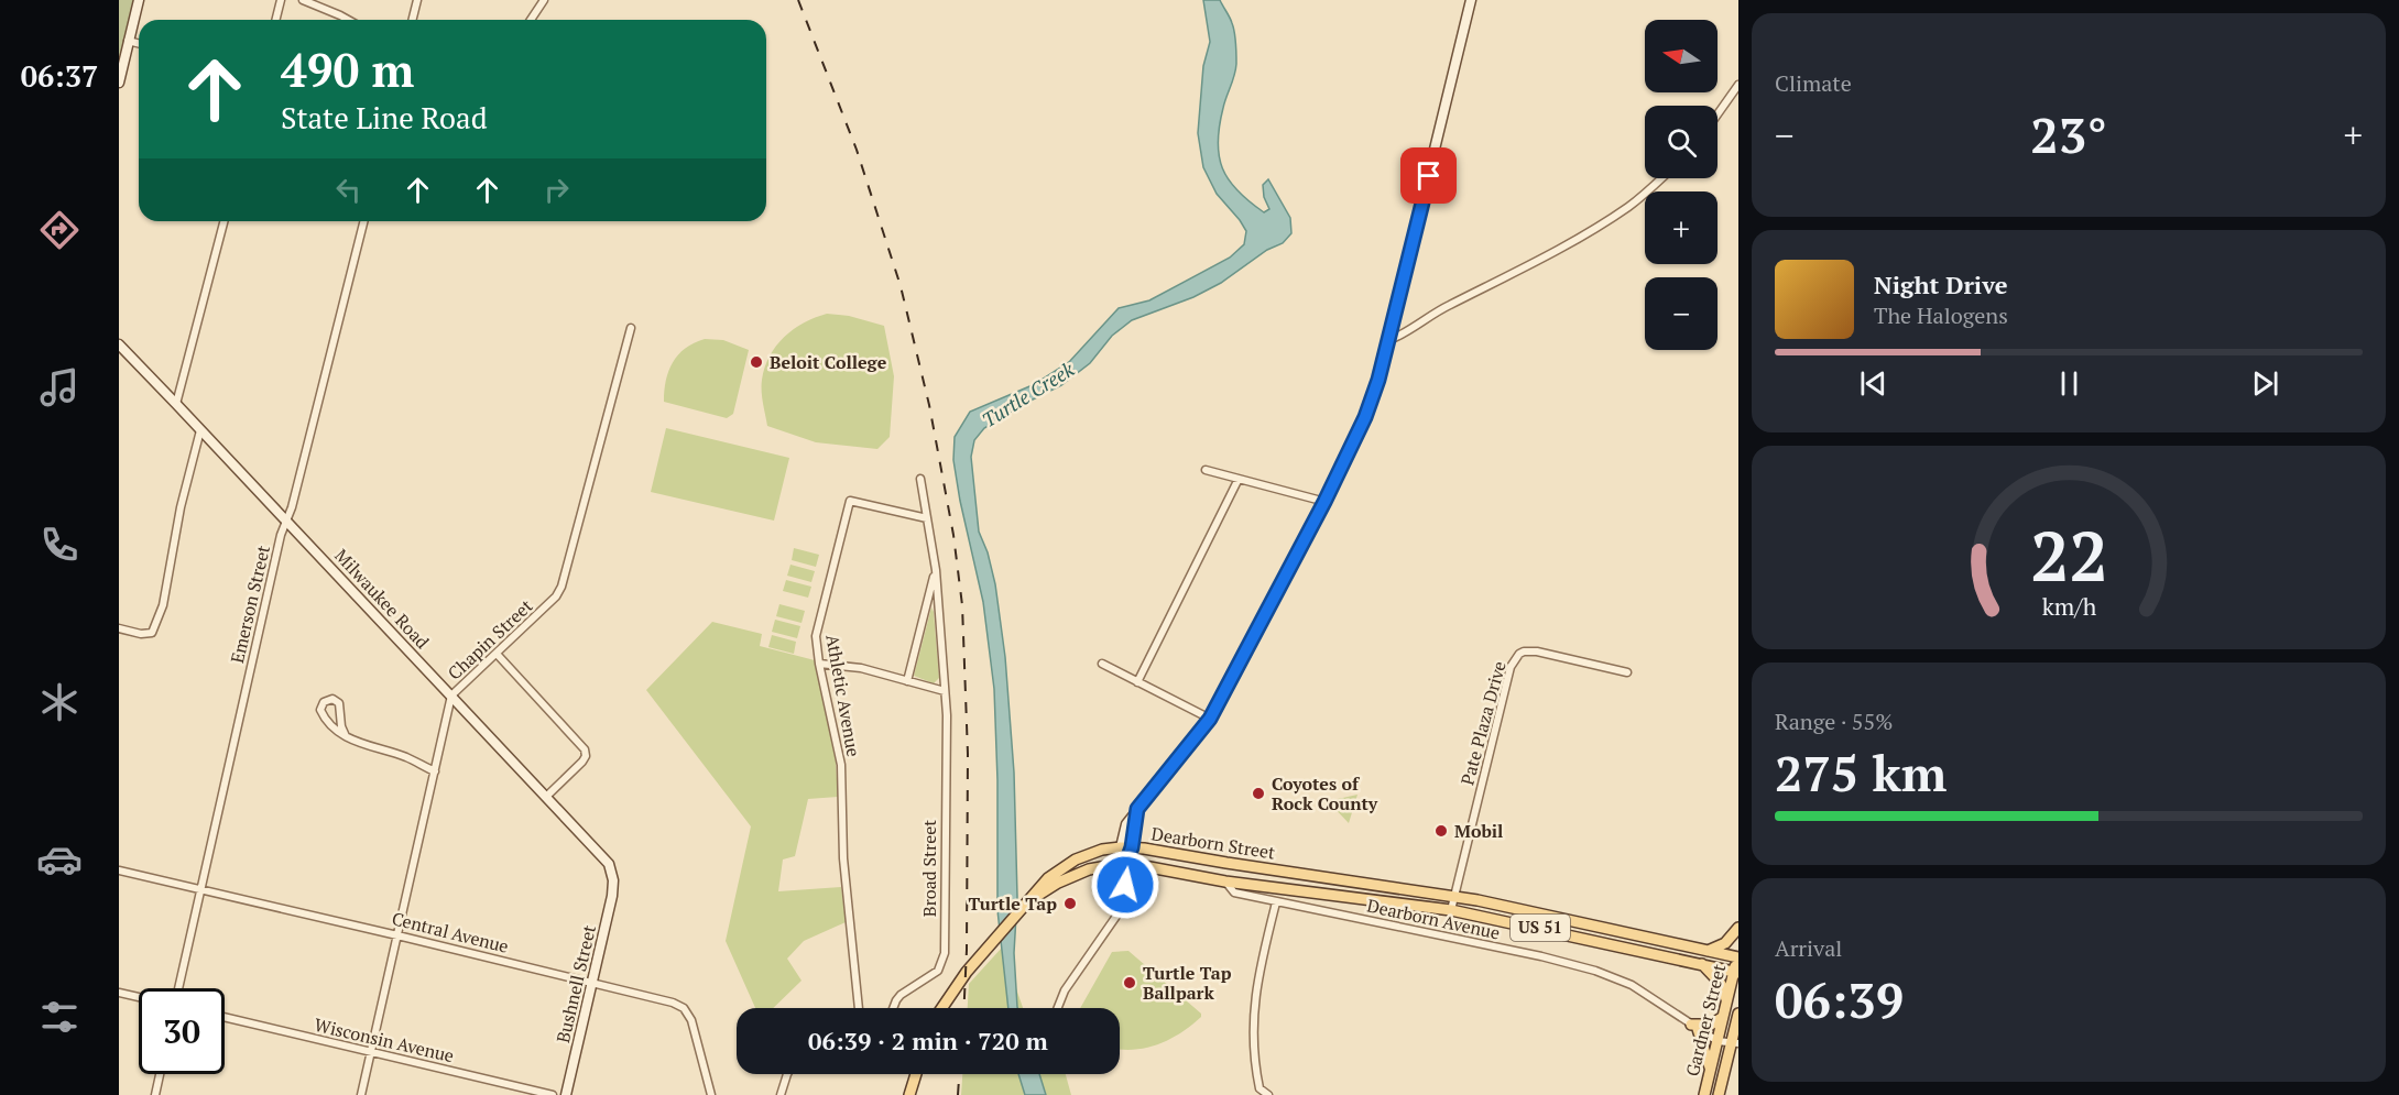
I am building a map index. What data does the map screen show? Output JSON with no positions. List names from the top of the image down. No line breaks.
{"streets":{"main road":["Dearborn Street","US 51","Gardner Street"],"street":["Milwaukee Road","Emerson Street","Chapin Street","Athletic Avenue","Pate Plaza Drive","Broad Street","Dearborn Avenue","Central Avenue","Bushnell Street","Wisconsin Avenue"]},"crossings":[["Milwaukee Road","Emerson Street"],["Milwaukee Road","Chapin Street"],["Milwaukee Road","Bushnell Street"],["Emerson Street","Central Avenue"],["Chapin Street","Central Avenue"],["Chapin Street","Wisconsin Avenue"],["Athletic Avenue","Broad Street"],["Pate Plaza Drive","Dearborn Street"],["Pate Plaza Drive","US 51"],["Dearborn Street","Dearborn Avenue"],["Dearborn Street","US 51"],["Dearborn Avenue","Gardner Street"],["US 51","Gardner Street"],["Central Avenue","Bushnell Street"]],"water":["Turtle Creek"],"places":["Beloit College","Coyotes of Rock County","Mobil","Turtle Tap","Turtle Tap Ballpark"],"north":"left","page":{"tabs":"06:37","tile":["Climate",["Range · 55%","275 km"],["Arrival","06:39"]],"map_buttons":["+","−"],"turn":["490 m","State Line Road"],"heat":["−","23°","+"],"song":["Night Drive","The Halogens"],"limit":"30","trip":"06:39 · 2 min · 720 m","gauge":["22","km/h"]}}
